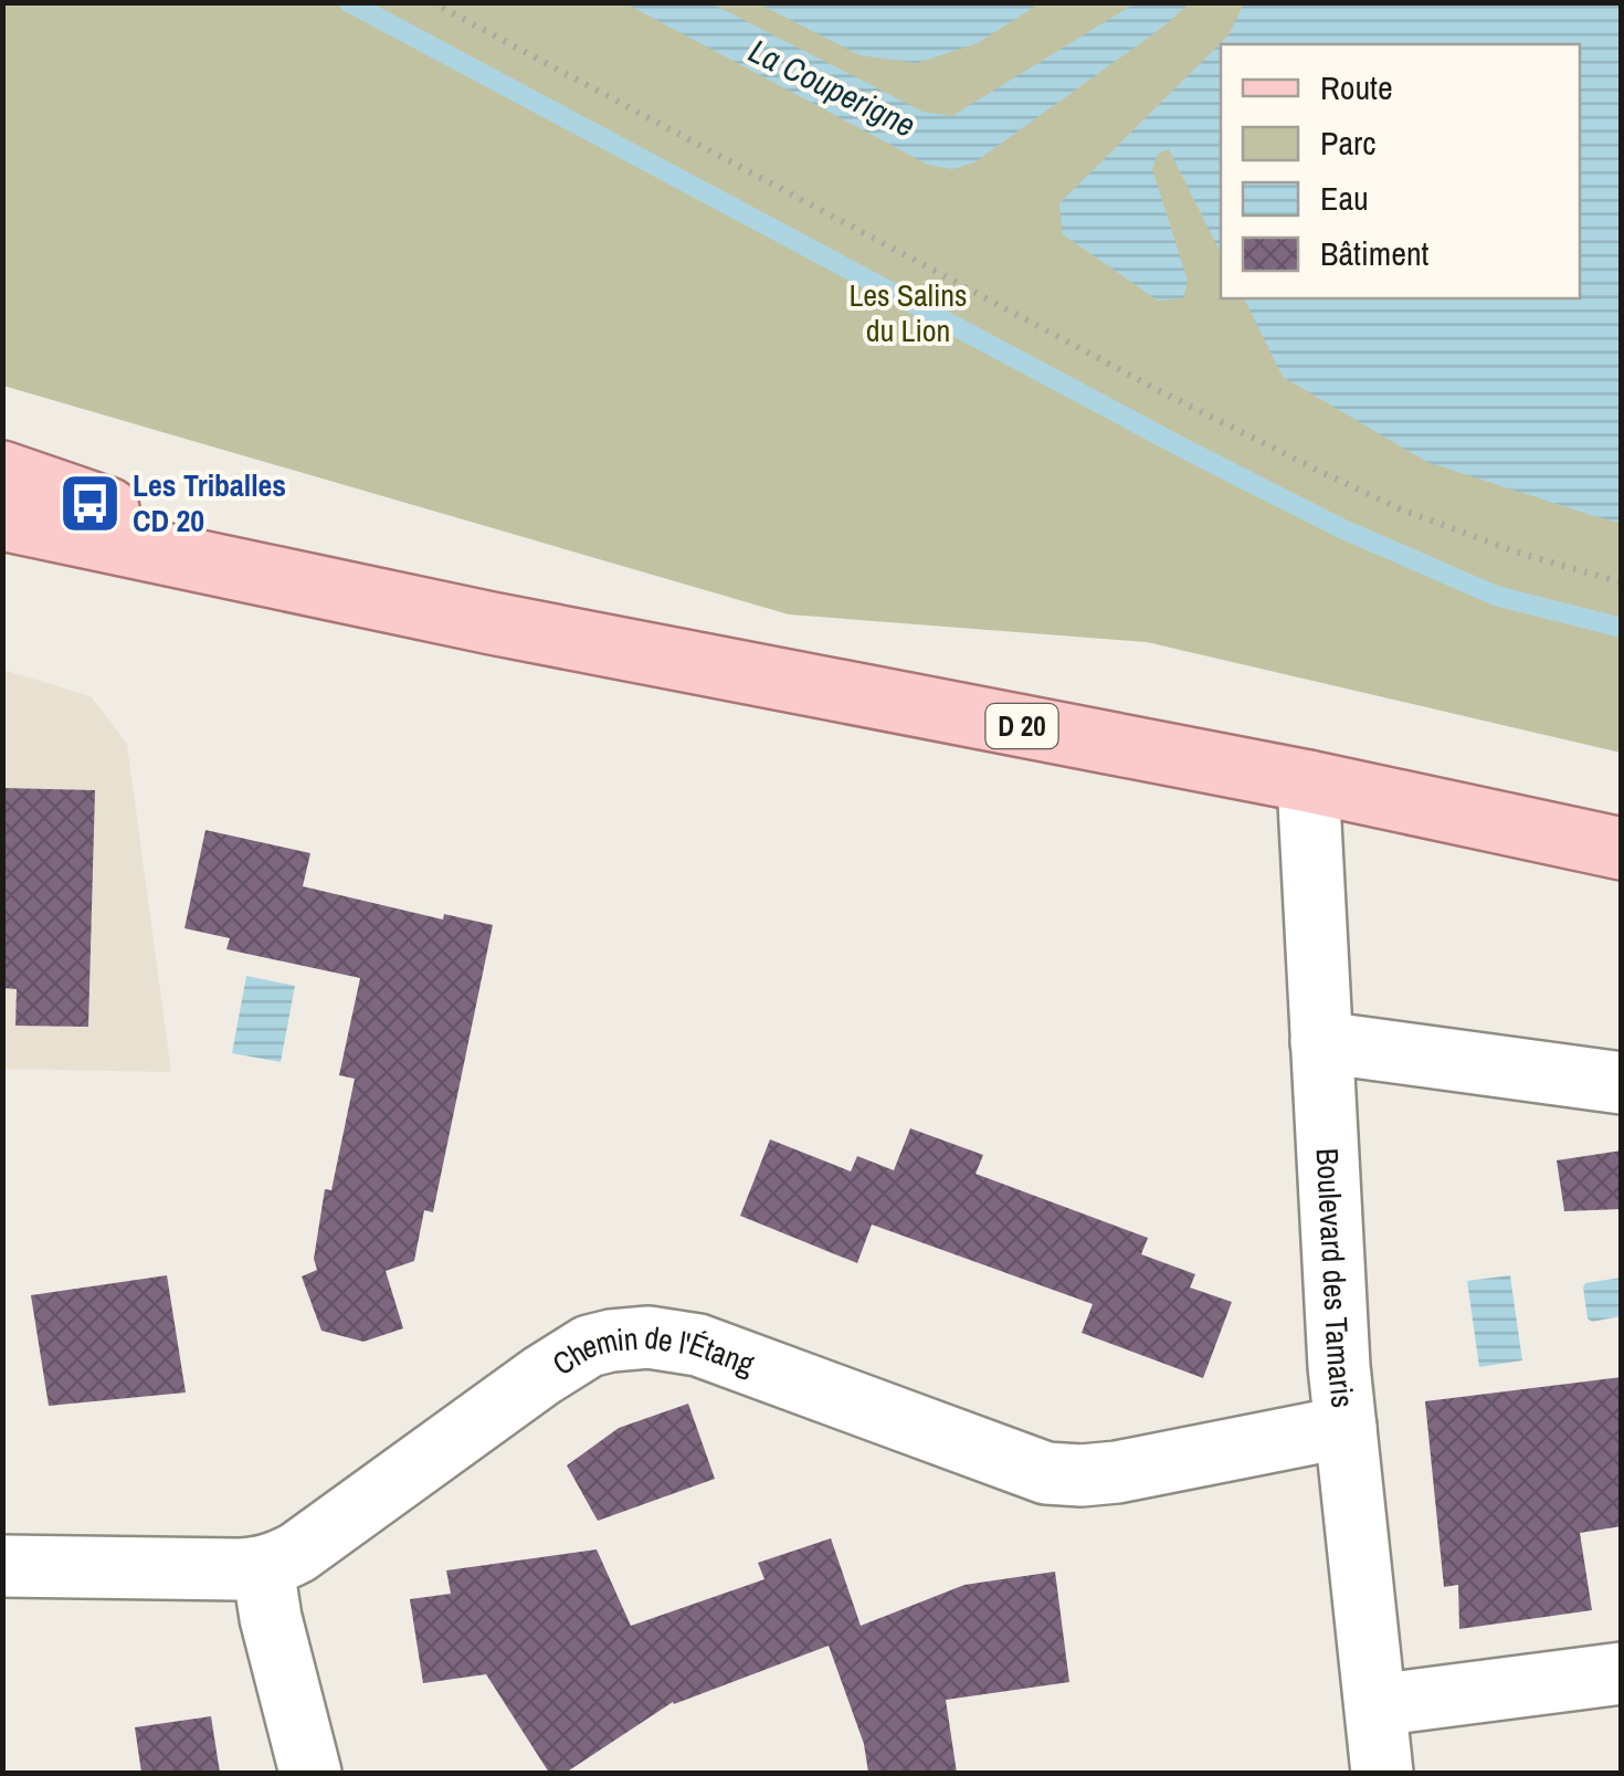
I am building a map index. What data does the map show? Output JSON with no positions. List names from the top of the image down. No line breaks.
{"streets":{"main road":["D 20"],"street":["Boulevard des Tamaris","Chemin de l'Étang"]},"crossings":[["D 20","Boulevard des Tamaris"],["Boulevard des Tamaris","Chemin de l'Étang"]],"water":["La Couperigne"],"parks":["Les Salins du Lion"],"places":{"bus stop":["Les Triballes CD 20"]},"legend":["Route","Parc","Eau","Bâtiment"]}
